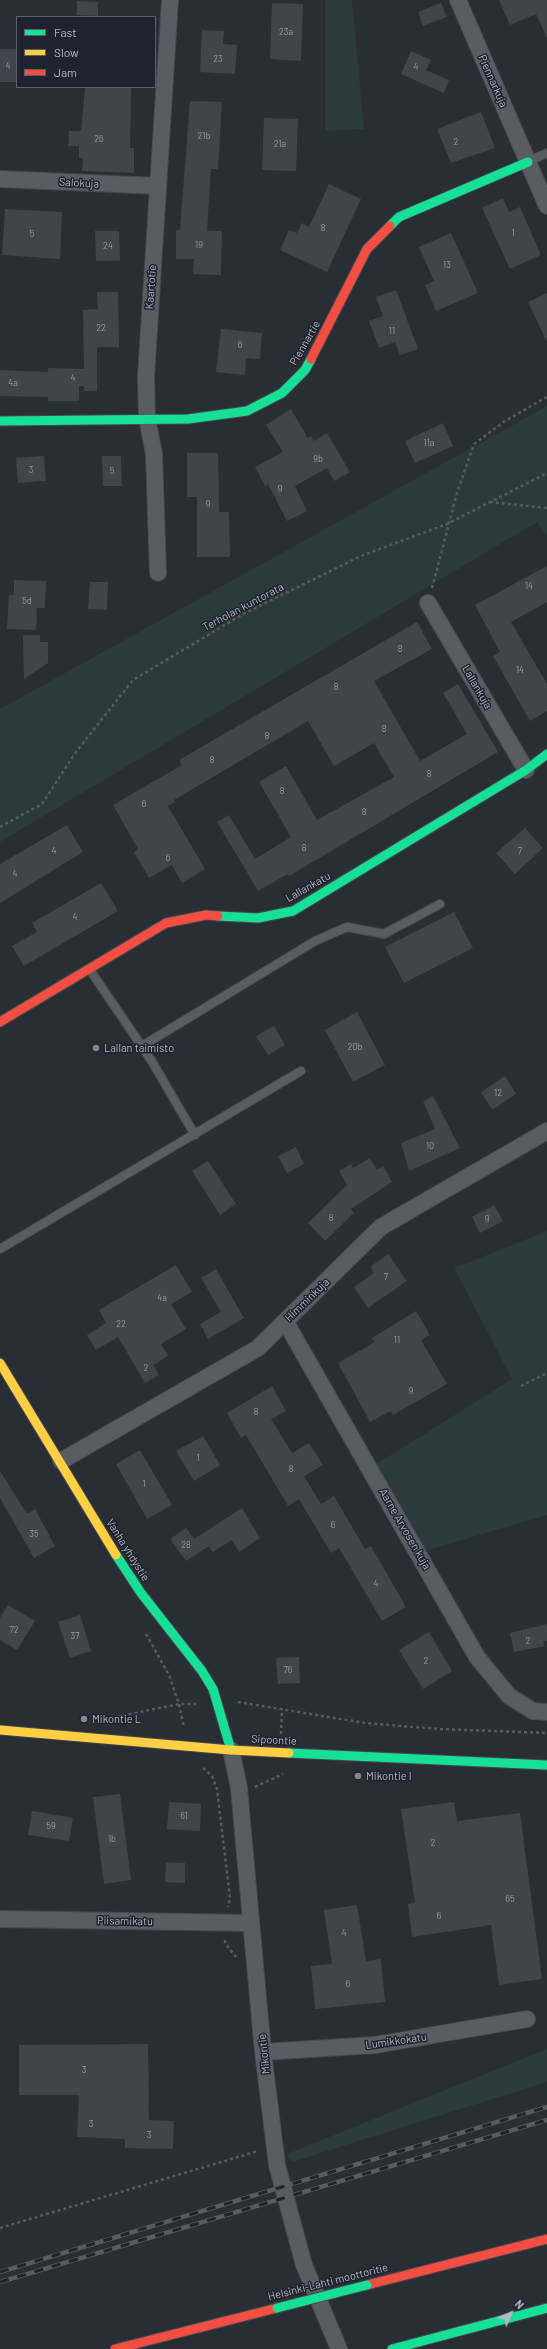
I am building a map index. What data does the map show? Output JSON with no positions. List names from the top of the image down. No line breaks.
{"streets":{"main road":["Piennartie","Lallankatu","Vanha yhdystie","Sipoontie","Helsinki-Lahti moottoritie"],"street":["Piennarkuja","Salokuja","Kaartotie","Lallankuja","Himminkuja","Aarne Arvosen kuja","Piisamikatu","Lumikkokatu","Mikontie"],"path":["Terholan kuntorata"]},"crossings":[["Piennarkuja","Piennartie"],["Salokuja","Kaartotie"],["Kaartotie","Piennartie"],["Lallankuja","Lallankatu"],["Himminkuja","Aarne Arvosen kuja"],["Himminkuja","Vanha yhdystie"],["Vanha yhdystie","Sipoontie"],["Vanha yhdystie","Mikontie"],["Sipoontie","Mikontie"],["Piisamikatu","Mikontie"],["Lumikkokatu","Mikontie"]],"places":["Lallan taimisto","Mikontie L","Mikontie I"],"house_numbers":["23a","23","4","4","21b","26","2","21a","8","1","5","19","24","13","22","11","6","4","4a","11a","9b","3","5","9","9","14","5d","8","14","8","8","8","8","8","8","6","8","8","4","7","6","4","4","20b","12","10","8","9","7","4a","22","11","2","9","8","1","8","1","6","35","28","4","72","37","2","2","76","61","59","1b","2","65","6","4","6","3","3","3"],"legend":["Fast","Slow","Jam"],"north":"top right"}
